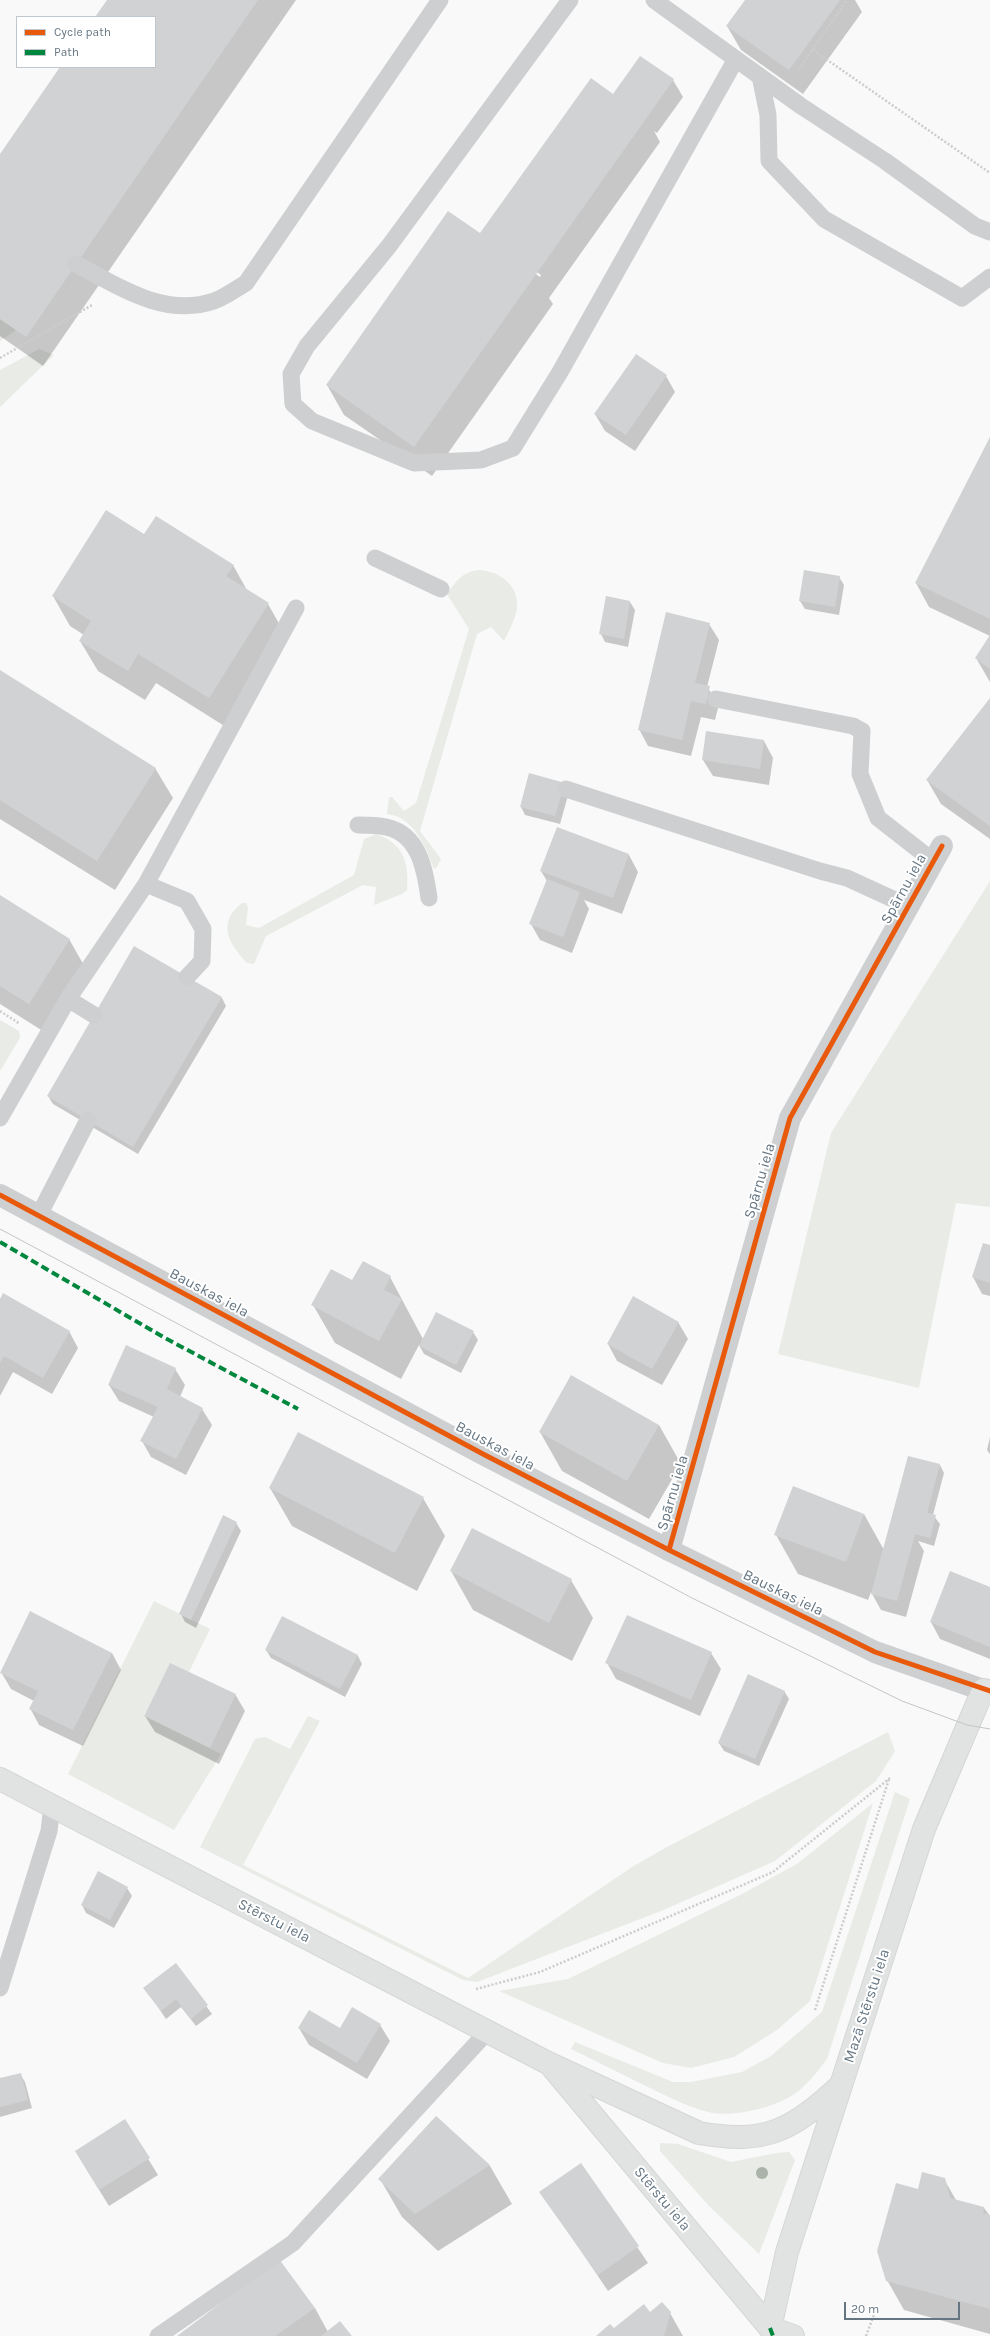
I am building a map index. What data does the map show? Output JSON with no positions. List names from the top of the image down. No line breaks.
{"streets":{"main road":["Stērstu iela","Mazā Stērstu iela"],"street":["Spārnu iela","Bauskas iela"]},"crossings":[["Spārnu iela","Bauskas iela"],["Bauskas iela","Mazā Stērstu iela"],["Stērstu iela","Mazā Stērstu iela"]],"legend":["Cycle path","Path"],"scale_bar":"20 m"}
